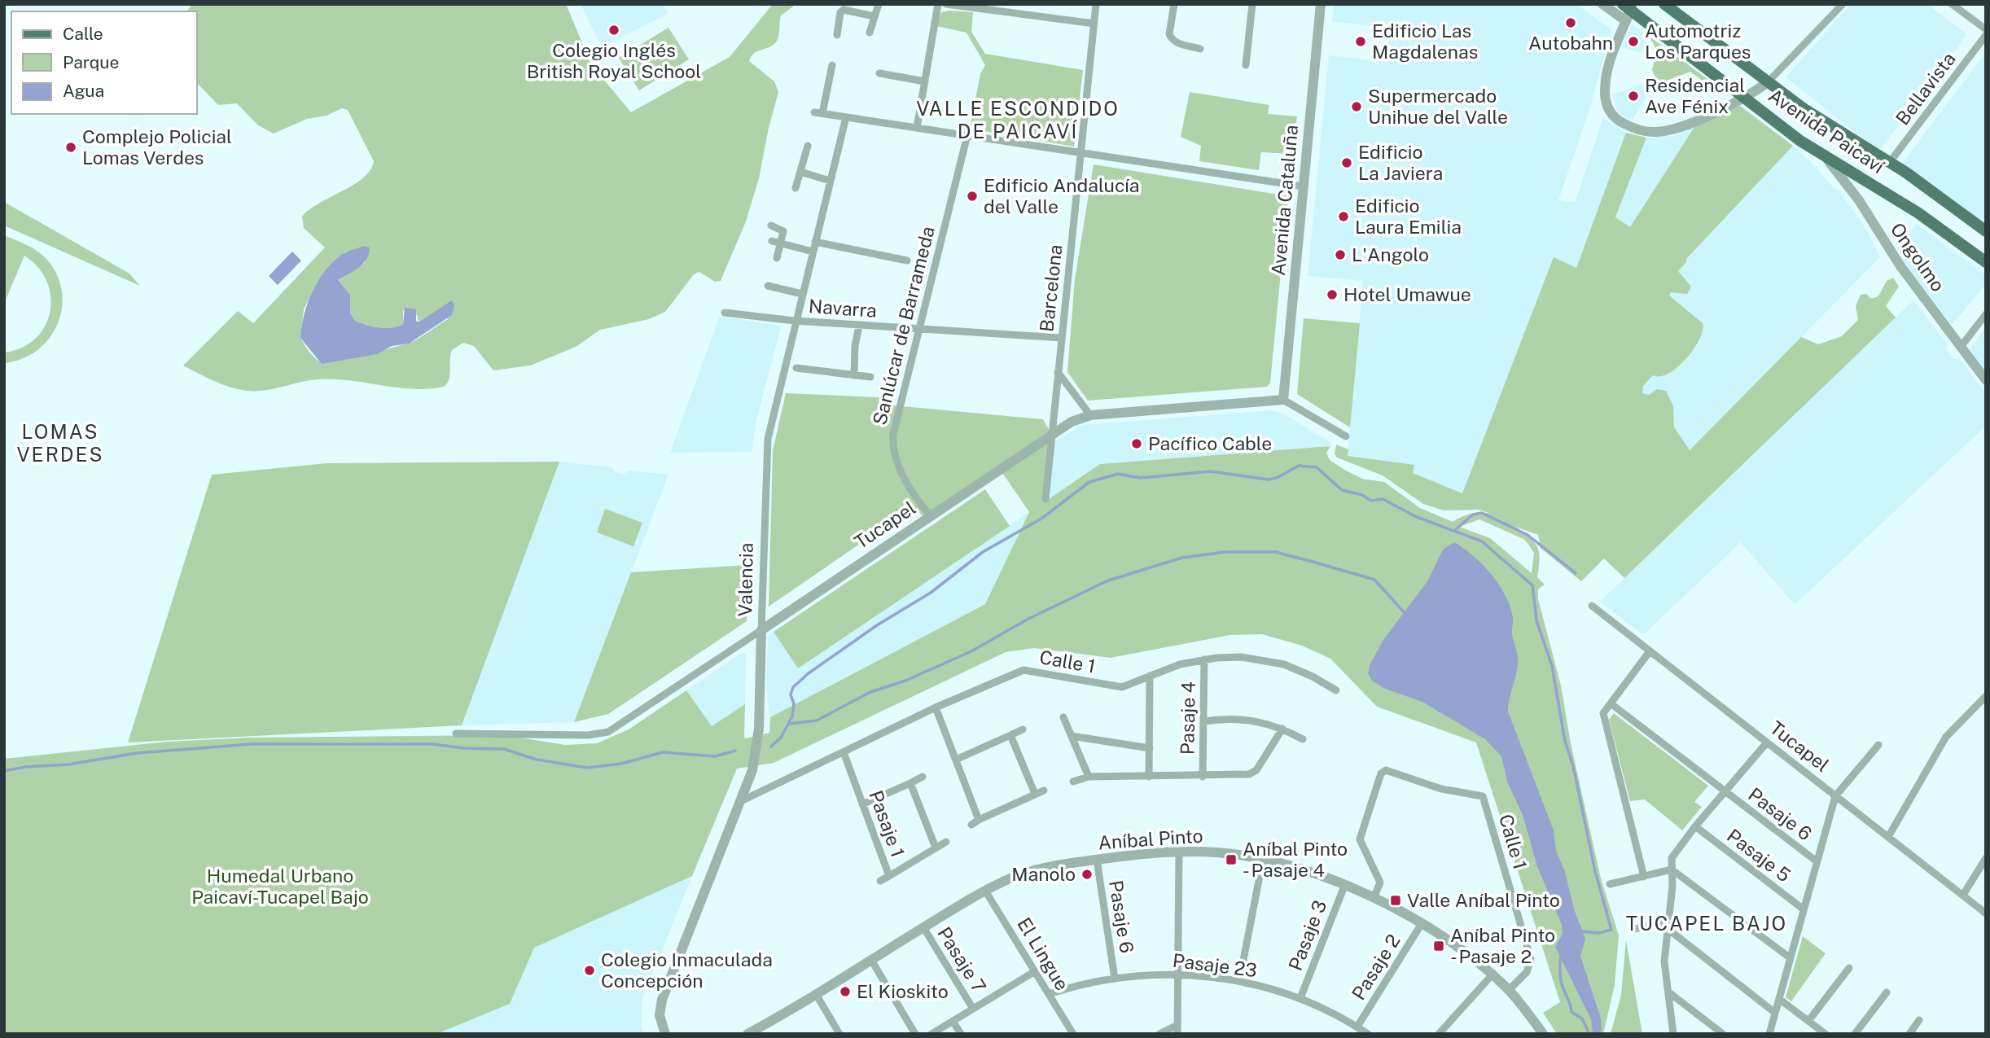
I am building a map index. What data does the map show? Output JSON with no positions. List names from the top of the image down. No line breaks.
{"streets":{"main road":["Avenida Paicaví"],"street":["Bellavista","Avenida Cataluña","Ongolmo","Barcelona","Navarra","Sanlúcar de Barrameda","Tucapel","Valencia","Calle 1","Pasaje 4","Pasaje 6","Pasaje 1","Aníbal Pinto","Pasaje 5","Pasaje 3","El Lingue","Pasaje 7","Pasaje 23","Pasaje 2"]},"crossings":[["Bellavista","Avenida Paicaví"],["Avenida Paicaví","Ongolmo"],["Avenida Cataluña","Tucapel"],["Barcelona","Navarra"],["Barcelona","Tucapel"],["Navarra","Sanlúcar de Barrameda"],["Navarra","Valencia"],["Sanlúcar de Barrameda","Tucapel"],["Tucapel","Valencia"],["Valencia","Calle 1"],["Calle 1","Pasaje 4"],["Calle 1","Pasaje 1"],["Calle 1","Aníbal Pinto"],["Pasaje 6","Aníbal Pinto"],["Pasaje 6","Pasaje 23"],["Aníbal Pinto","Pasaje 3"],["Aníbal Pinto","El Lingue"],["Aníbal Pinto","Pasaje 7"],["Aníbal Pinto","Pasaje 2"],["Pasaje 3","Pasaje 23"],["El Lingue","Pasaje 23"],["Pasaje 23","Pasaje 2"]],"districts":["VALLE ESCONDIDO DE PAICAVÍ","LOMAS VERDES","TUCAPEL BAJO"],"parks":["Humedal Urbano Paicaví-Tucapel Bajo"],"places":{"other":["Autobahn","Colegio Inglés British Royal School","Edificio Las Magdalenas","Automotriz Los Parques","Residencial Ave Fénix","Supermercado Unihue del Valle","Complejo Policial Lomas Verdes","Edificio La Javiera","Edificio Andalucía del Valle","Edificio Laura Emilia","L'Angolo","Hotel Umawue","Pacífico Cable","Manolo","Colegio Inmaculada Concepción","El Kioskito"],"transit":["Aníbal Pinto - Pasaje 4","Valle Aníbal Pinto","Aníbal Pinto - Pasaje 2"]},"legend":["Calle","Parque","Agua"]}
